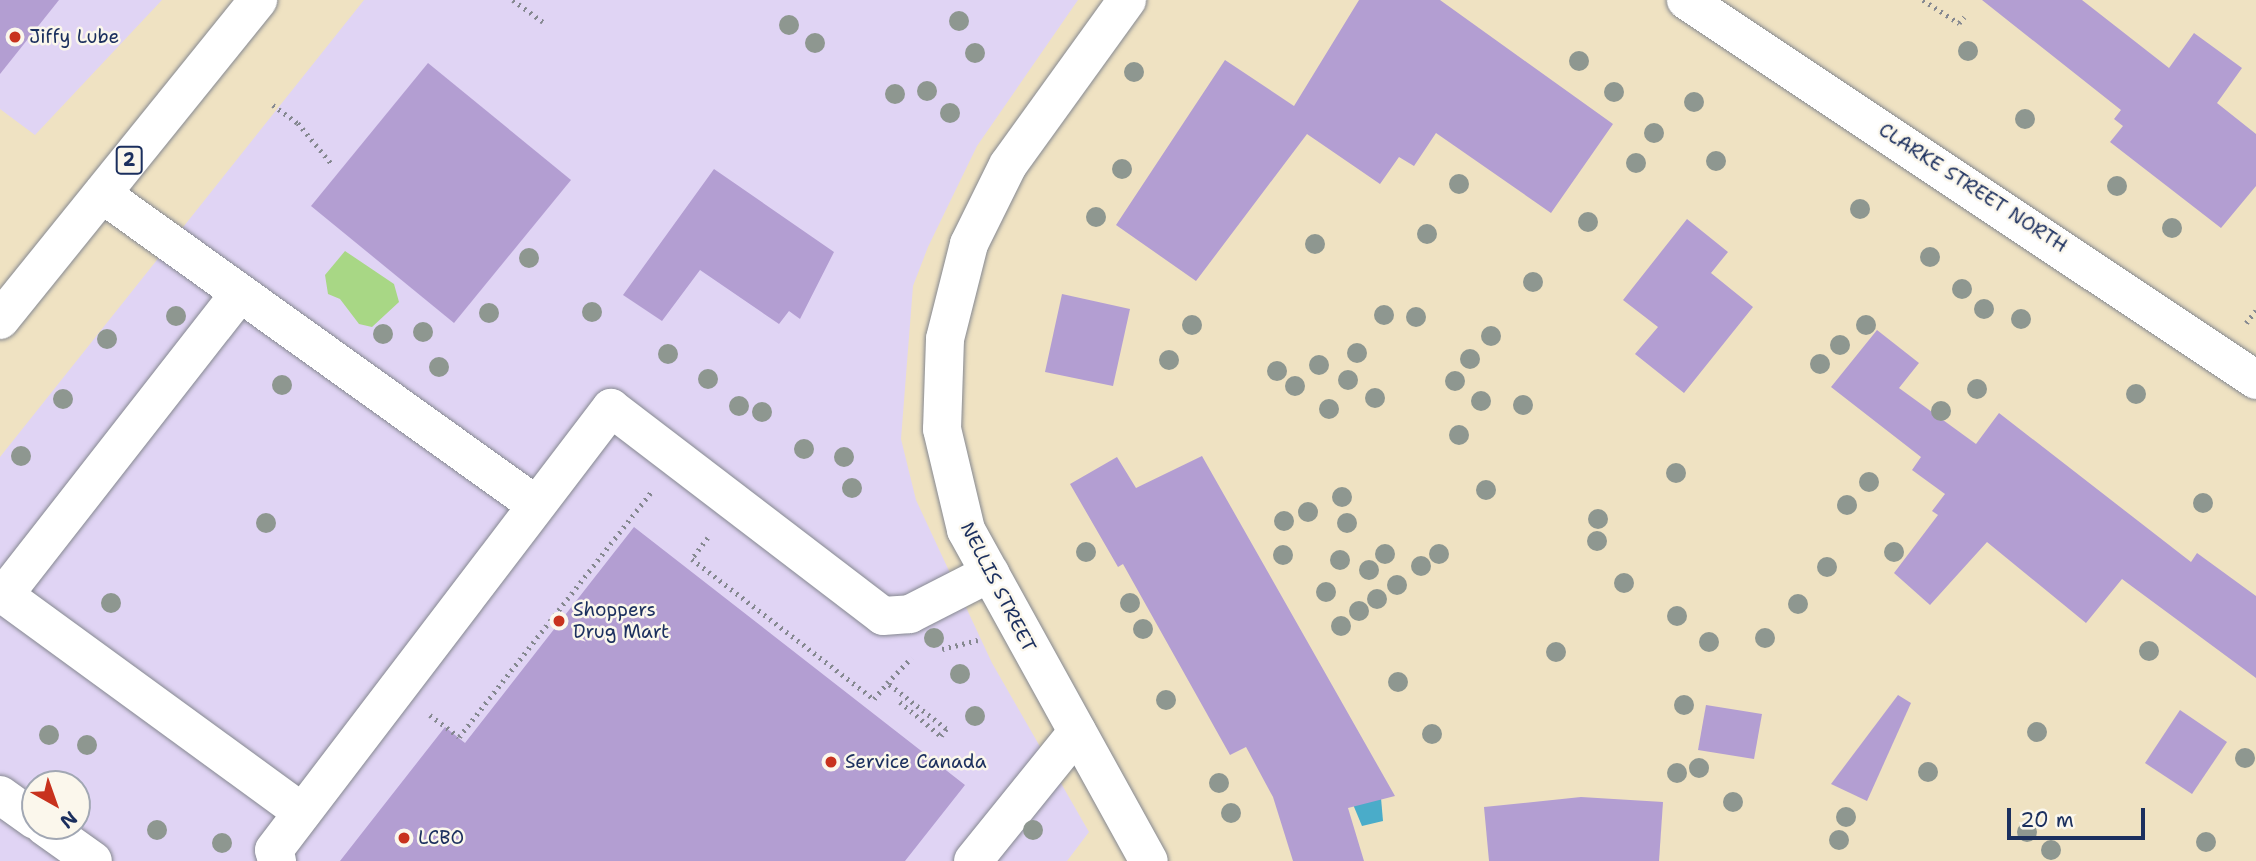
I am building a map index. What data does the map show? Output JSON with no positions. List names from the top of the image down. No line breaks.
{"streets":{"street":["2","CLARKE STREET NORTH","NELLIS STREET"]},"places":["Jiffy Lube","Shoppers Drug Mart","Service Canada","LCBO"],"scale_bar":"20 m","north":"bottom right"}
